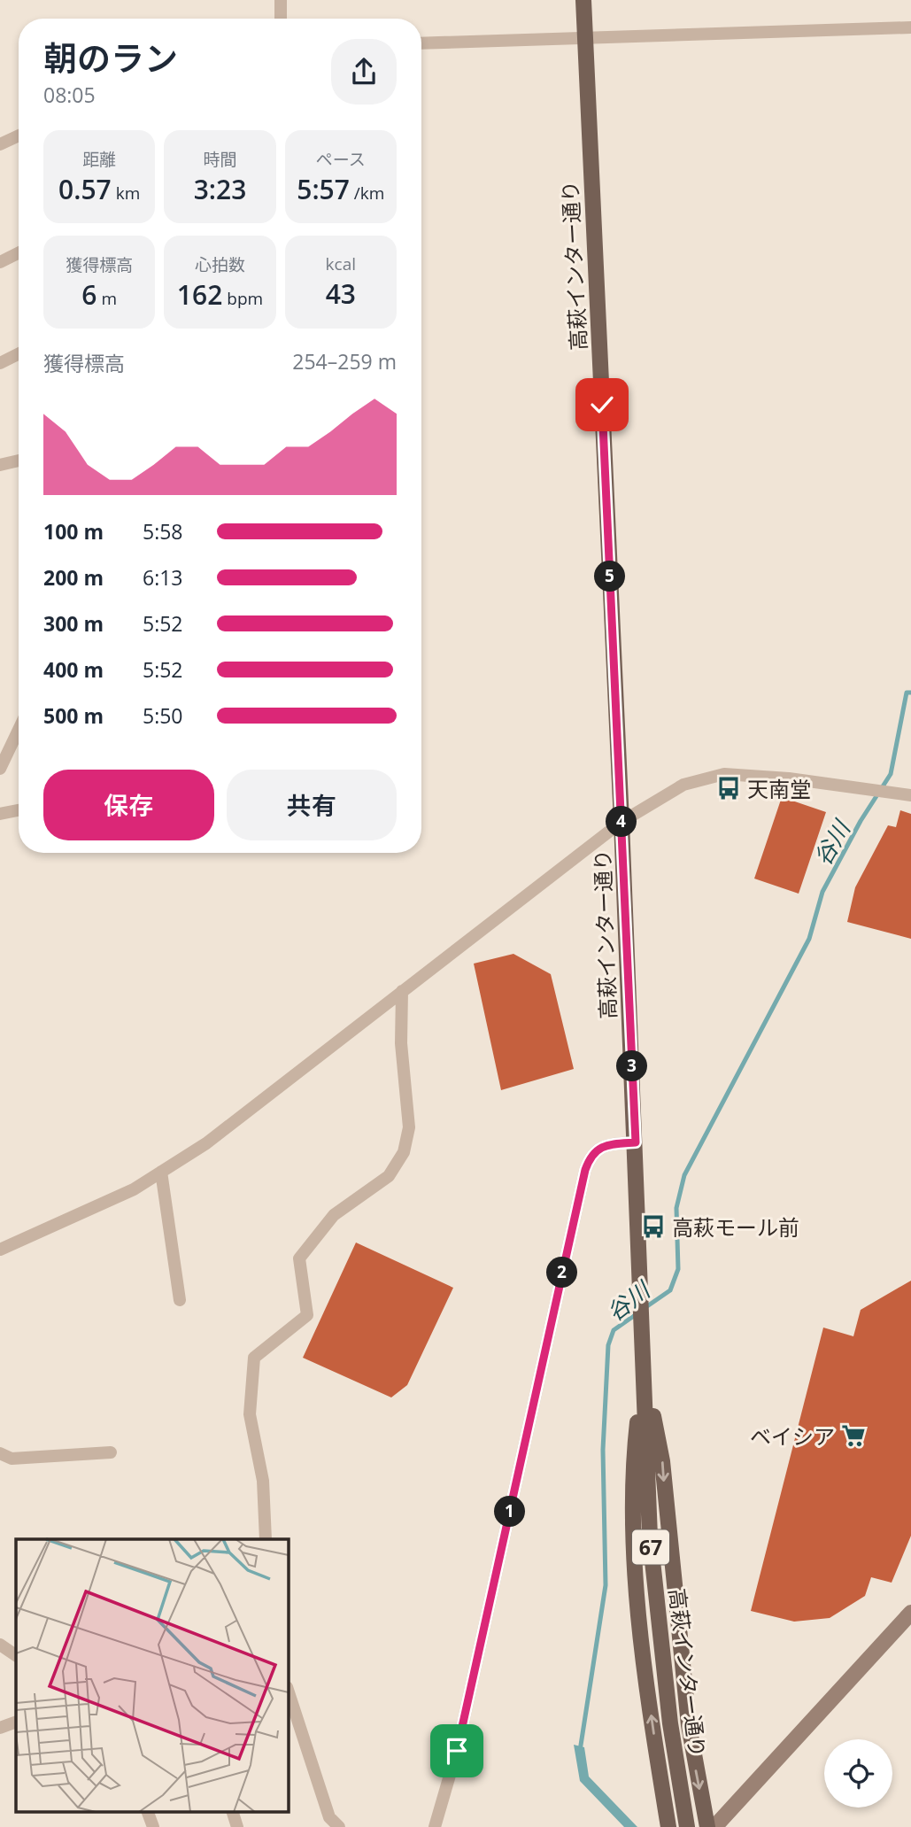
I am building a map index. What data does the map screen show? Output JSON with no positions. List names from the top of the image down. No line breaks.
{"streets":{"main road":["高萩インター通り","67"]},"water":["谷川"],"places":{"bus stop":["天南堂","高萩モール前"],"supermarket":["ベイシア"]},"page":{"heading":["朝のラン","08:05"],"stats":[["距離","0.57 km"],["時間","3:23"],["ペース","5:57 /km"],["獲得標高","6 m"],["心拍数","162 bpm"],["kcal","43"]],"chart":["獲得標高","254–259 m"],"list":[{"name":"100 m","note":"5:58"},{"name":"200 m","note":"6:13"},{"name":"300 m","note":"5:52"},{"name":"400 m","note":"5:52"},{"name":"500 m","note":"5:50"}],"pins":["5","4","3","2","1"],"buttons":["保存","共有"]}}
